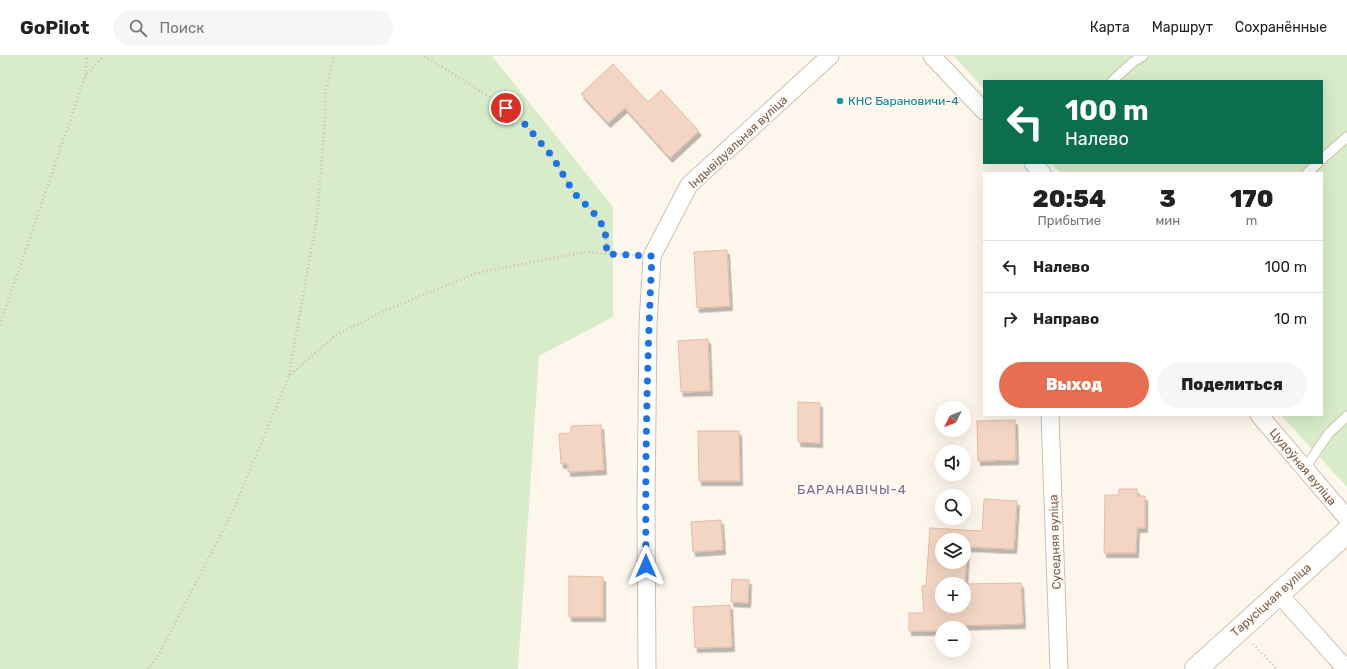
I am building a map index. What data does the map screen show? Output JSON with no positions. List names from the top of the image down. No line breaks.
{"streets":{"street":["Індывідуальная вуліца","Цудоўная вуліца","Суседняя вуліца","Тарусіцкая вуліца"]},"districts":["БАРАНАВІЧЫ-4"],"places":["КНС Барановичи-4"],"north":"bottom left","page":{"header":"GoPilot","search":"Поиск","nav":["Карта","Маршрут","Сохранённые"],"turn":["100 m","Налево"],"eta":["20:54","Прибытие","3","мин","170","m"],"list":[{"name":"Налево","value":"100 m"},{"name":"Направо","value":"10 m"}],"buttons":["Выход","Поделиться"],"map_buttons":["+","−"]}}
